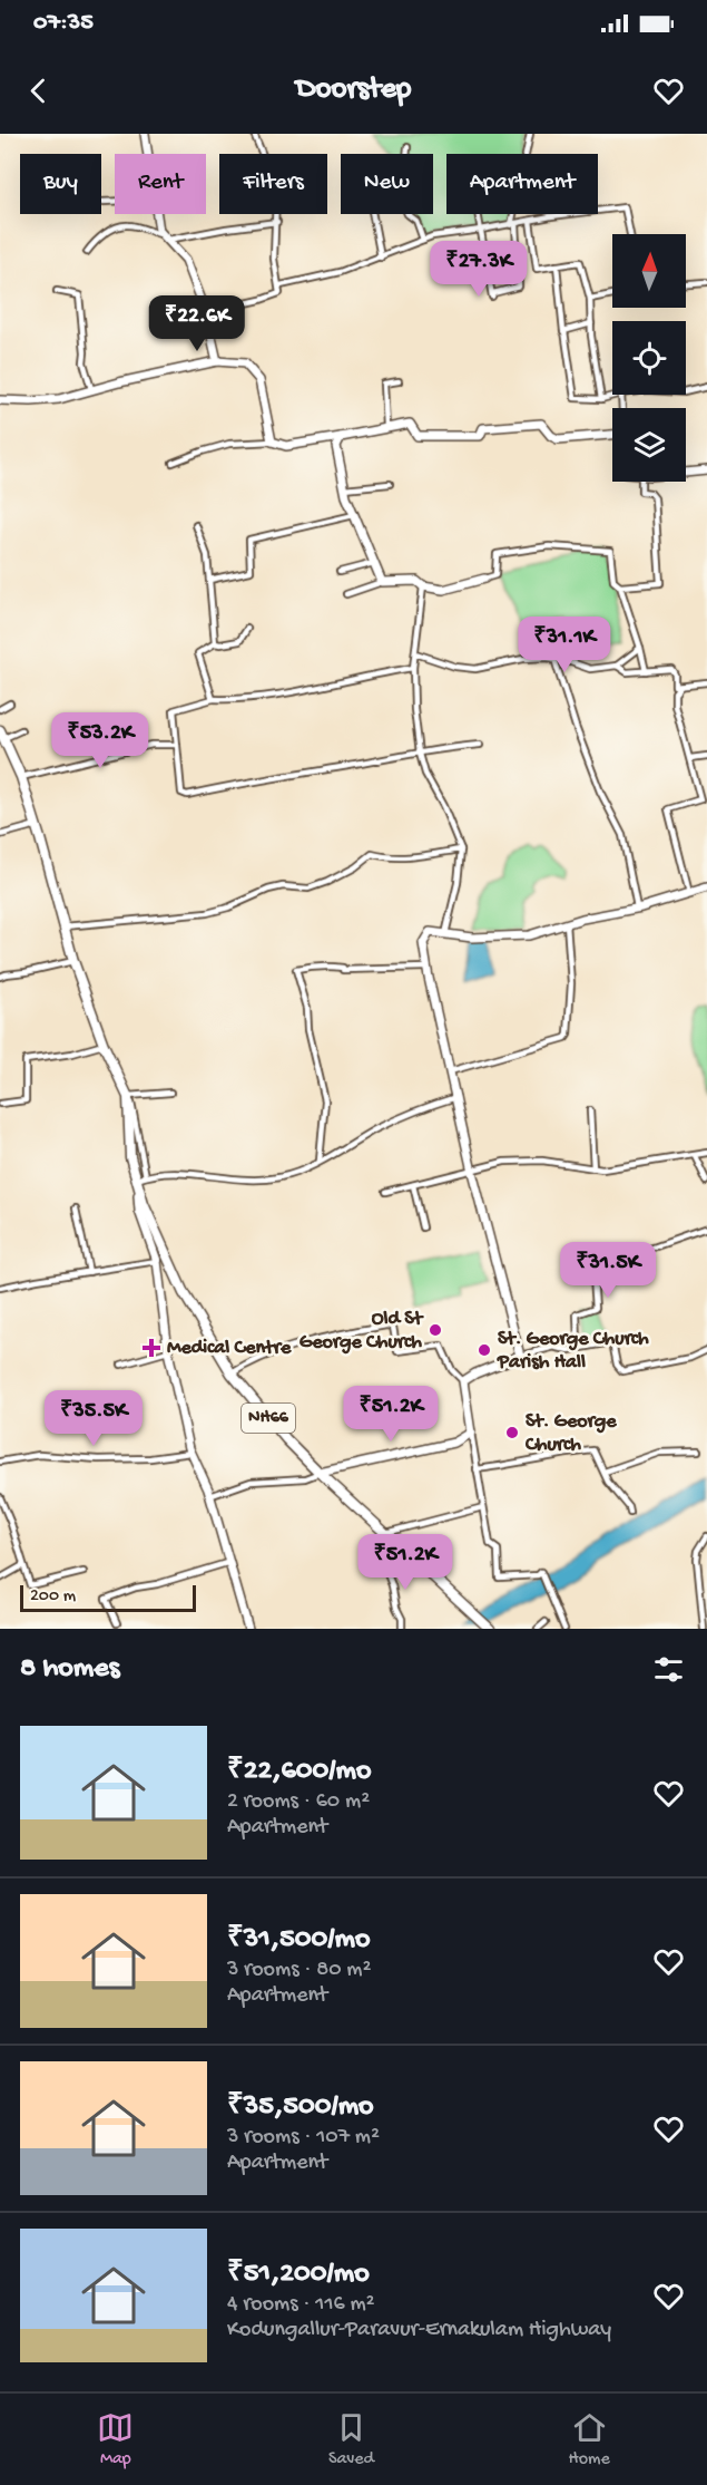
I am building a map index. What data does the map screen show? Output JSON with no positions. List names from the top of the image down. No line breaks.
{"streets":{"highway":["NH66"]},"places":{"other":["Old St George Church","St. George Church Parish Hall","St. George Church"],"health":["Medical Centre"]},"scale_bar":"200 m","north":"top","page":{"status":"07:35","header":"Doorstep","chip":["Buy","Rent","Filters","New","Apartment"],"price":["₹27.3K","₹22.6K","₹31.1K","₹53.2K","₹31.5K","₹51.2K","₹35.5K","₹51.2K"],"scale":"200 m","heading":"8 homes","list":[{"name":"₹22,600/mo","note":"2 rooms · 60 m² · Apartment"},{"name":"₹31,500/mo","note":"3 rooms · 80 m² · Apartment"},{"name":"₹35,500/mo","note":"3 rooms · 107 m² · Apartment"},{"name":"₹51,200/mo","note":"4 rooms · 116 m² · Kodungallur-Paravur-Ernakulam Highway"}],"tabs":["Map","Saved","Home"]}}
